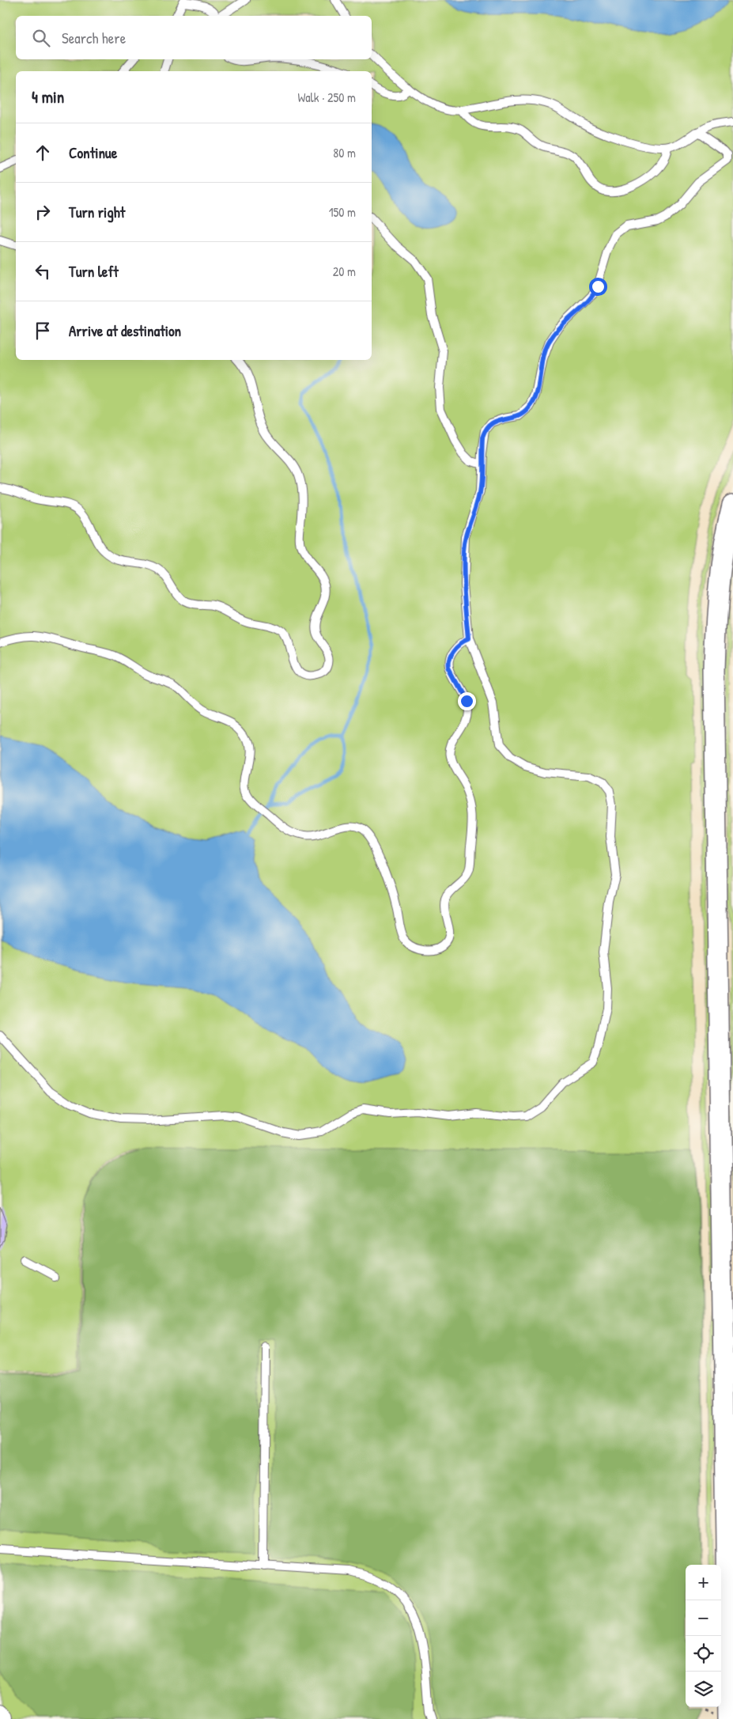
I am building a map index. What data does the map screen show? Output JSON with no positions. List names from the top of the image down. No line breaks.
{"page":{"search":"Search here","heading":["4 min","Walk · 250 m"],"list":[["Continue","80 m"],["Turn right","150 m"],["Turn left","20 m"],"Arrive at destination"],"map_buttons":["+","−"]}}
